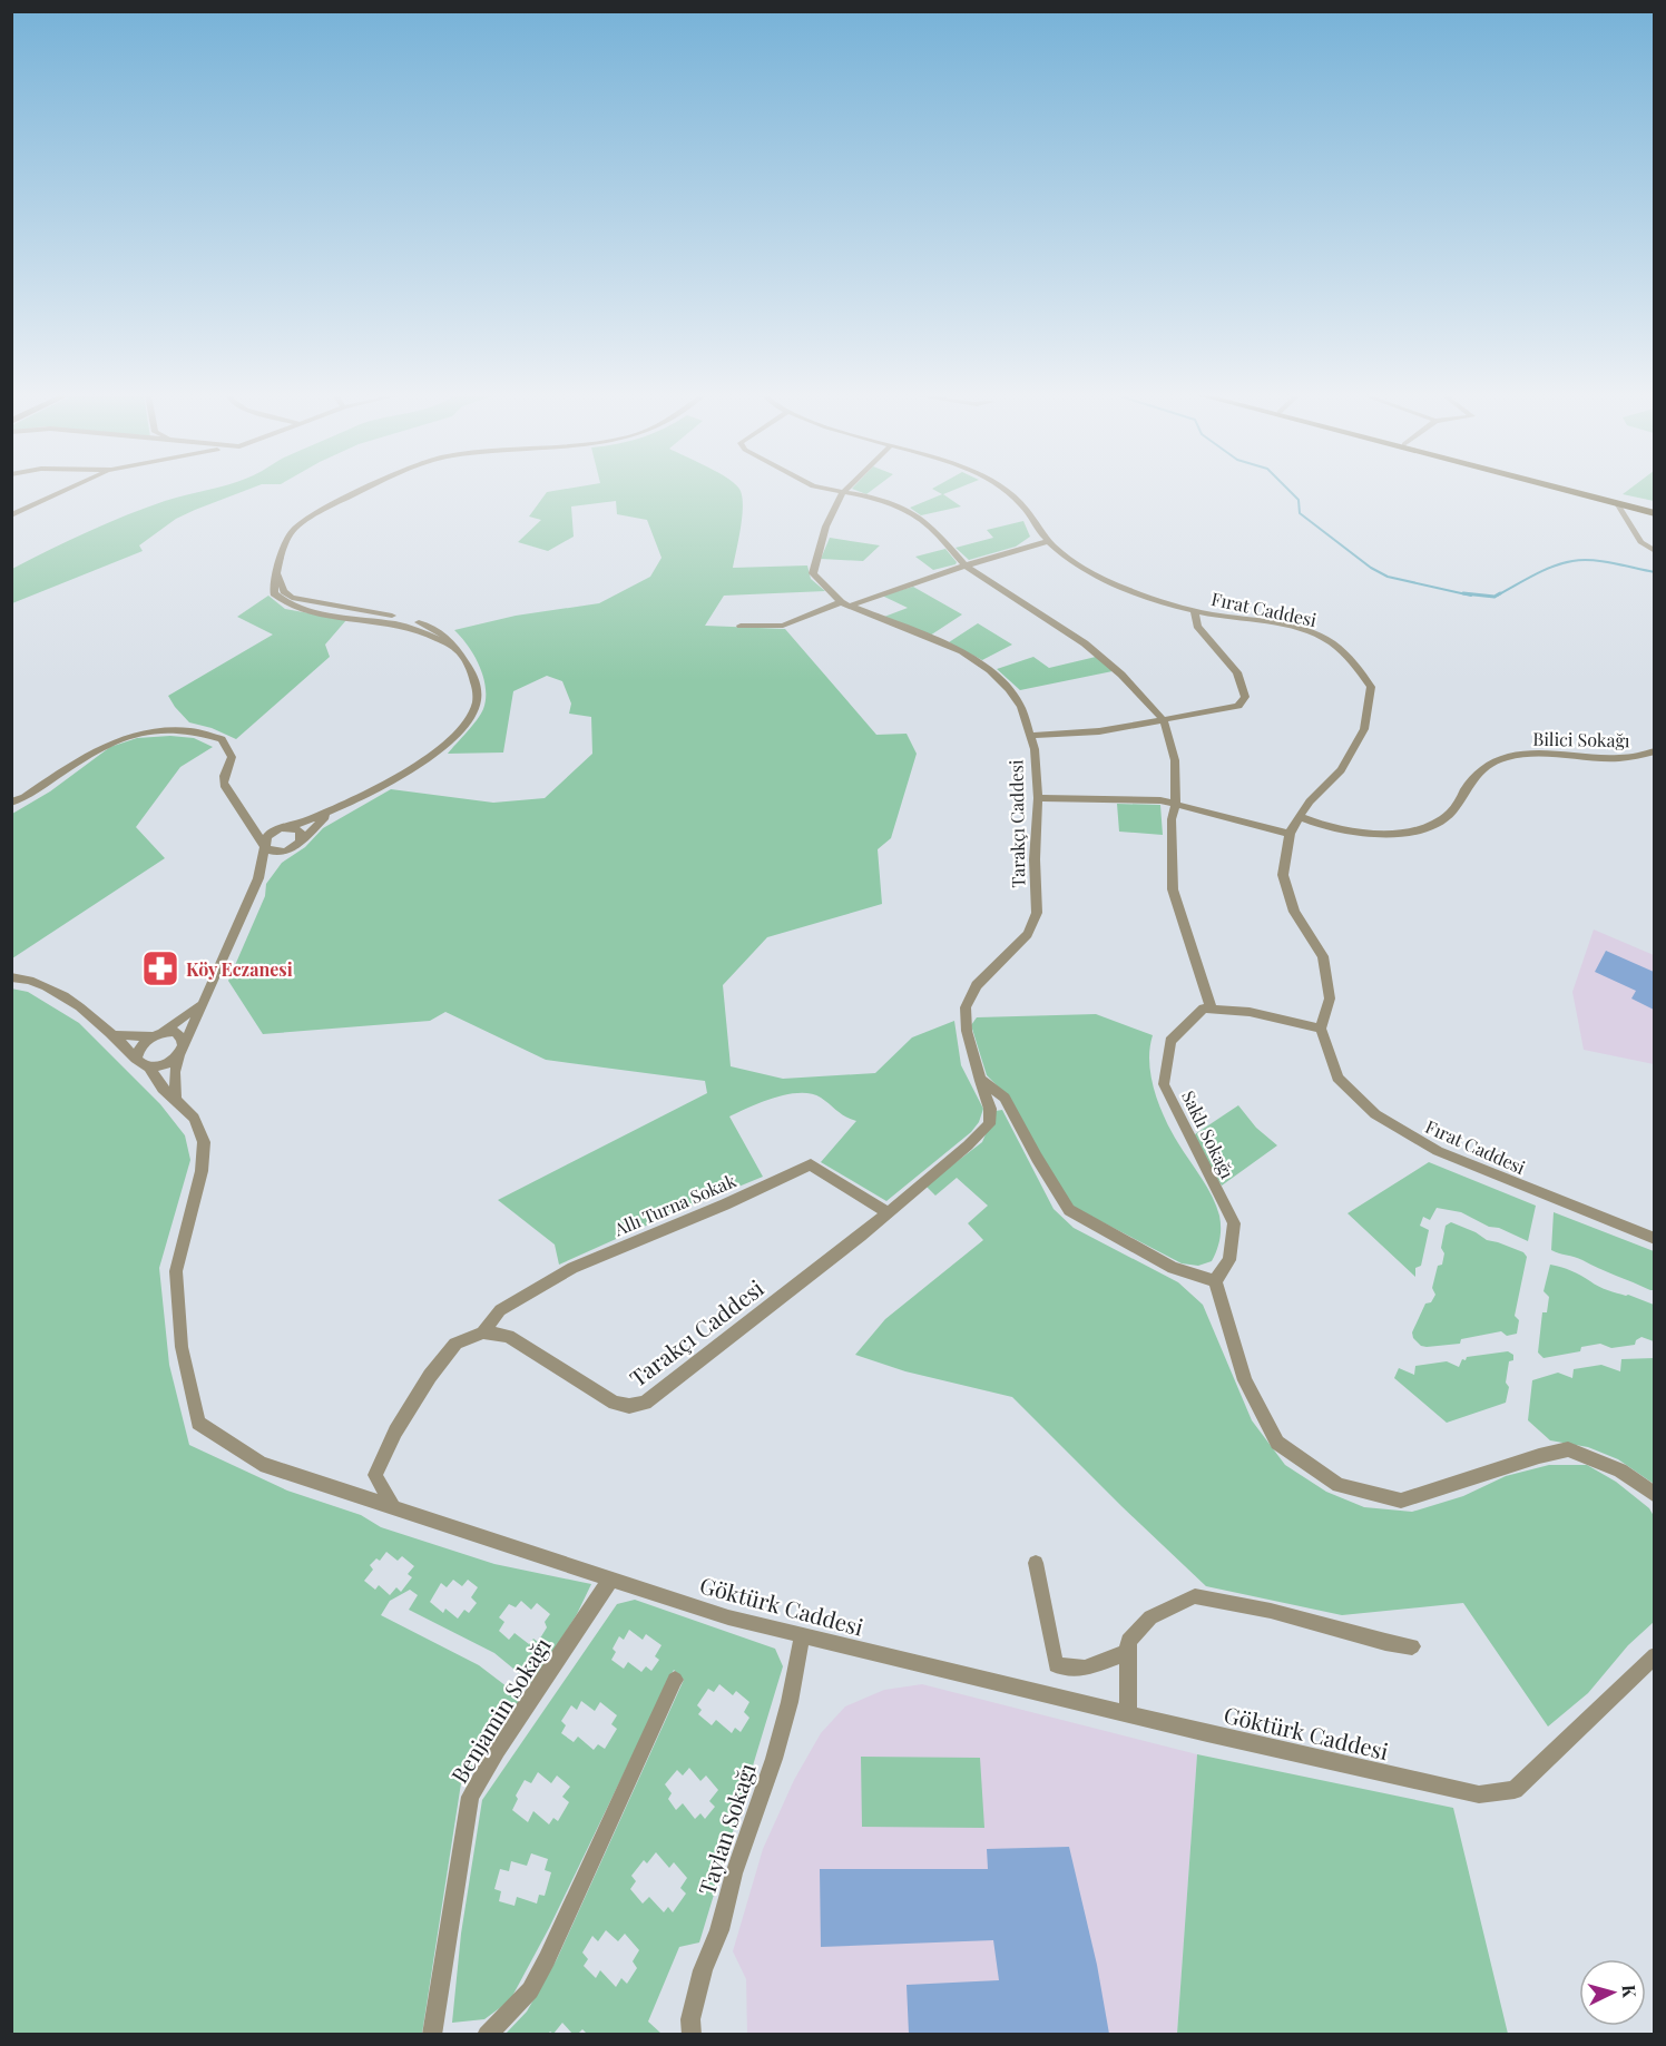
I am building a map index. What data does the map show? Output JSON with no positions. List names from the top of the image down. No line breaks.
{"streets":{"street":["Fırat Caddesi","Bilici Sokağı","Tarakçı Caddesi","Saklı Sokağı","Allı Turna Sokak","Göktürk Caddesi","Benjamin Sokağı","Taylan Sokağı"]},"crossings":[["Fırat Caddesi","Bilici Sokağı"],["Tarakçı Caddesi","Allı Turna Sokak"],["Göktürk Caddesi","Benjamin Sokağı"],["Göktürk Caddesi","Taylan Sokağı"]],"places":{"pharmacy":["Köy Eczanesi"]},"north":"right"}
